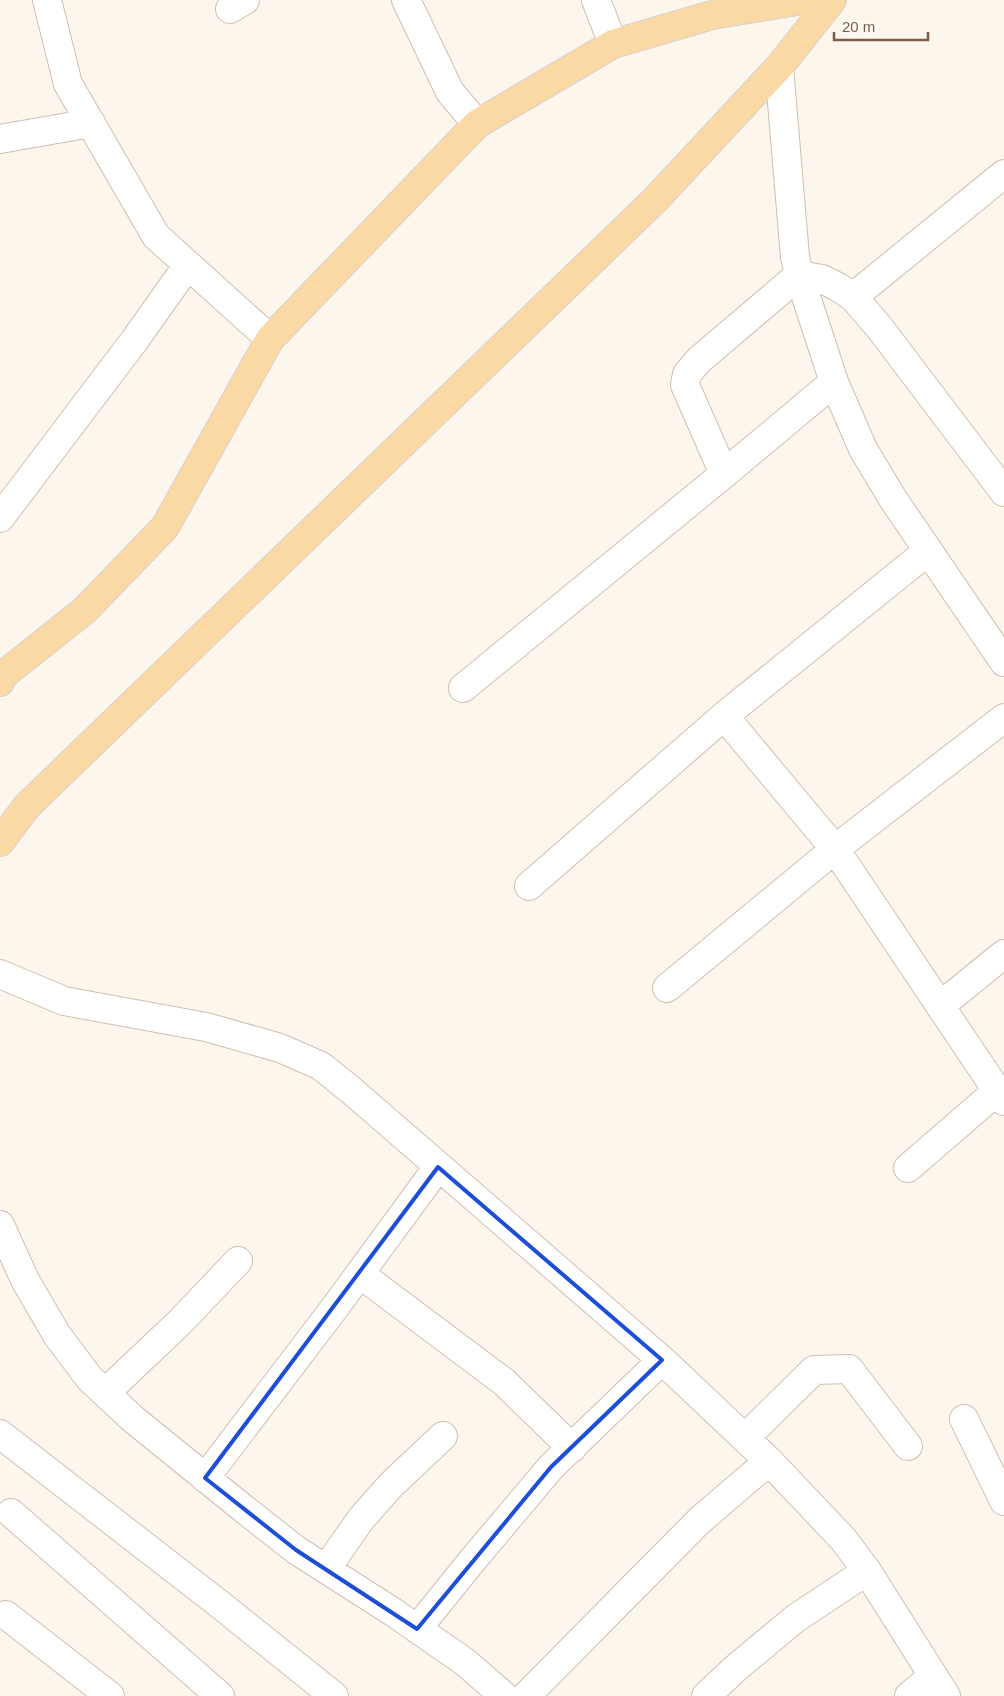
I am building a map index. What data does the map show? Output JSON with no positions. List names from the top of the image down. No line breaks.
{"scale_bar":"20 m"}
